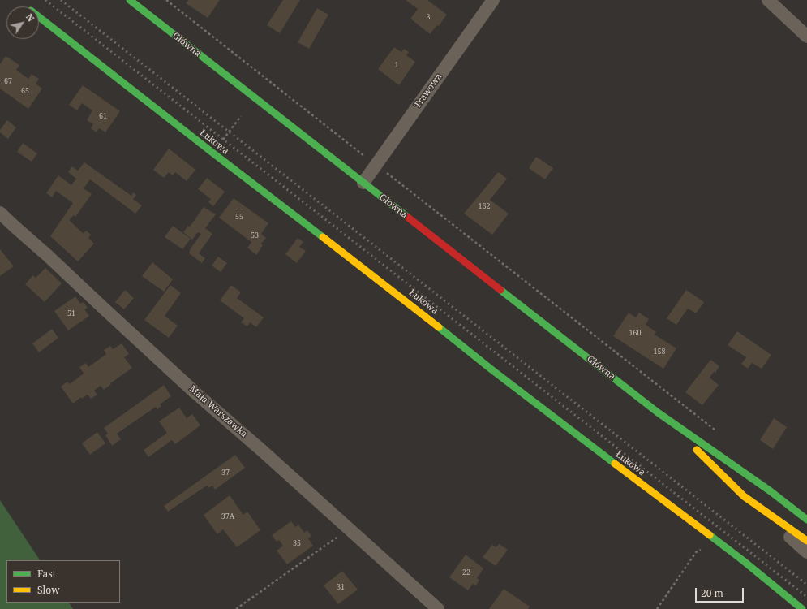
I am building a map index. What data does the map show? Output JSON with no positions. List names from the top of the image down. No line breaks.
{"streets":{"main road":["Główna","Łukowa"],"street":["Trawowa","Mała Warszawka"]},"crossings":[["Główna","Trawowa"]],"house_numbers":["3","1","67","65","61","162","55","53","51","160","158","37","37A","35","22","31"],"legend":["Fast","Slow"],"scale_bar":"20 m","north":"top right"}
